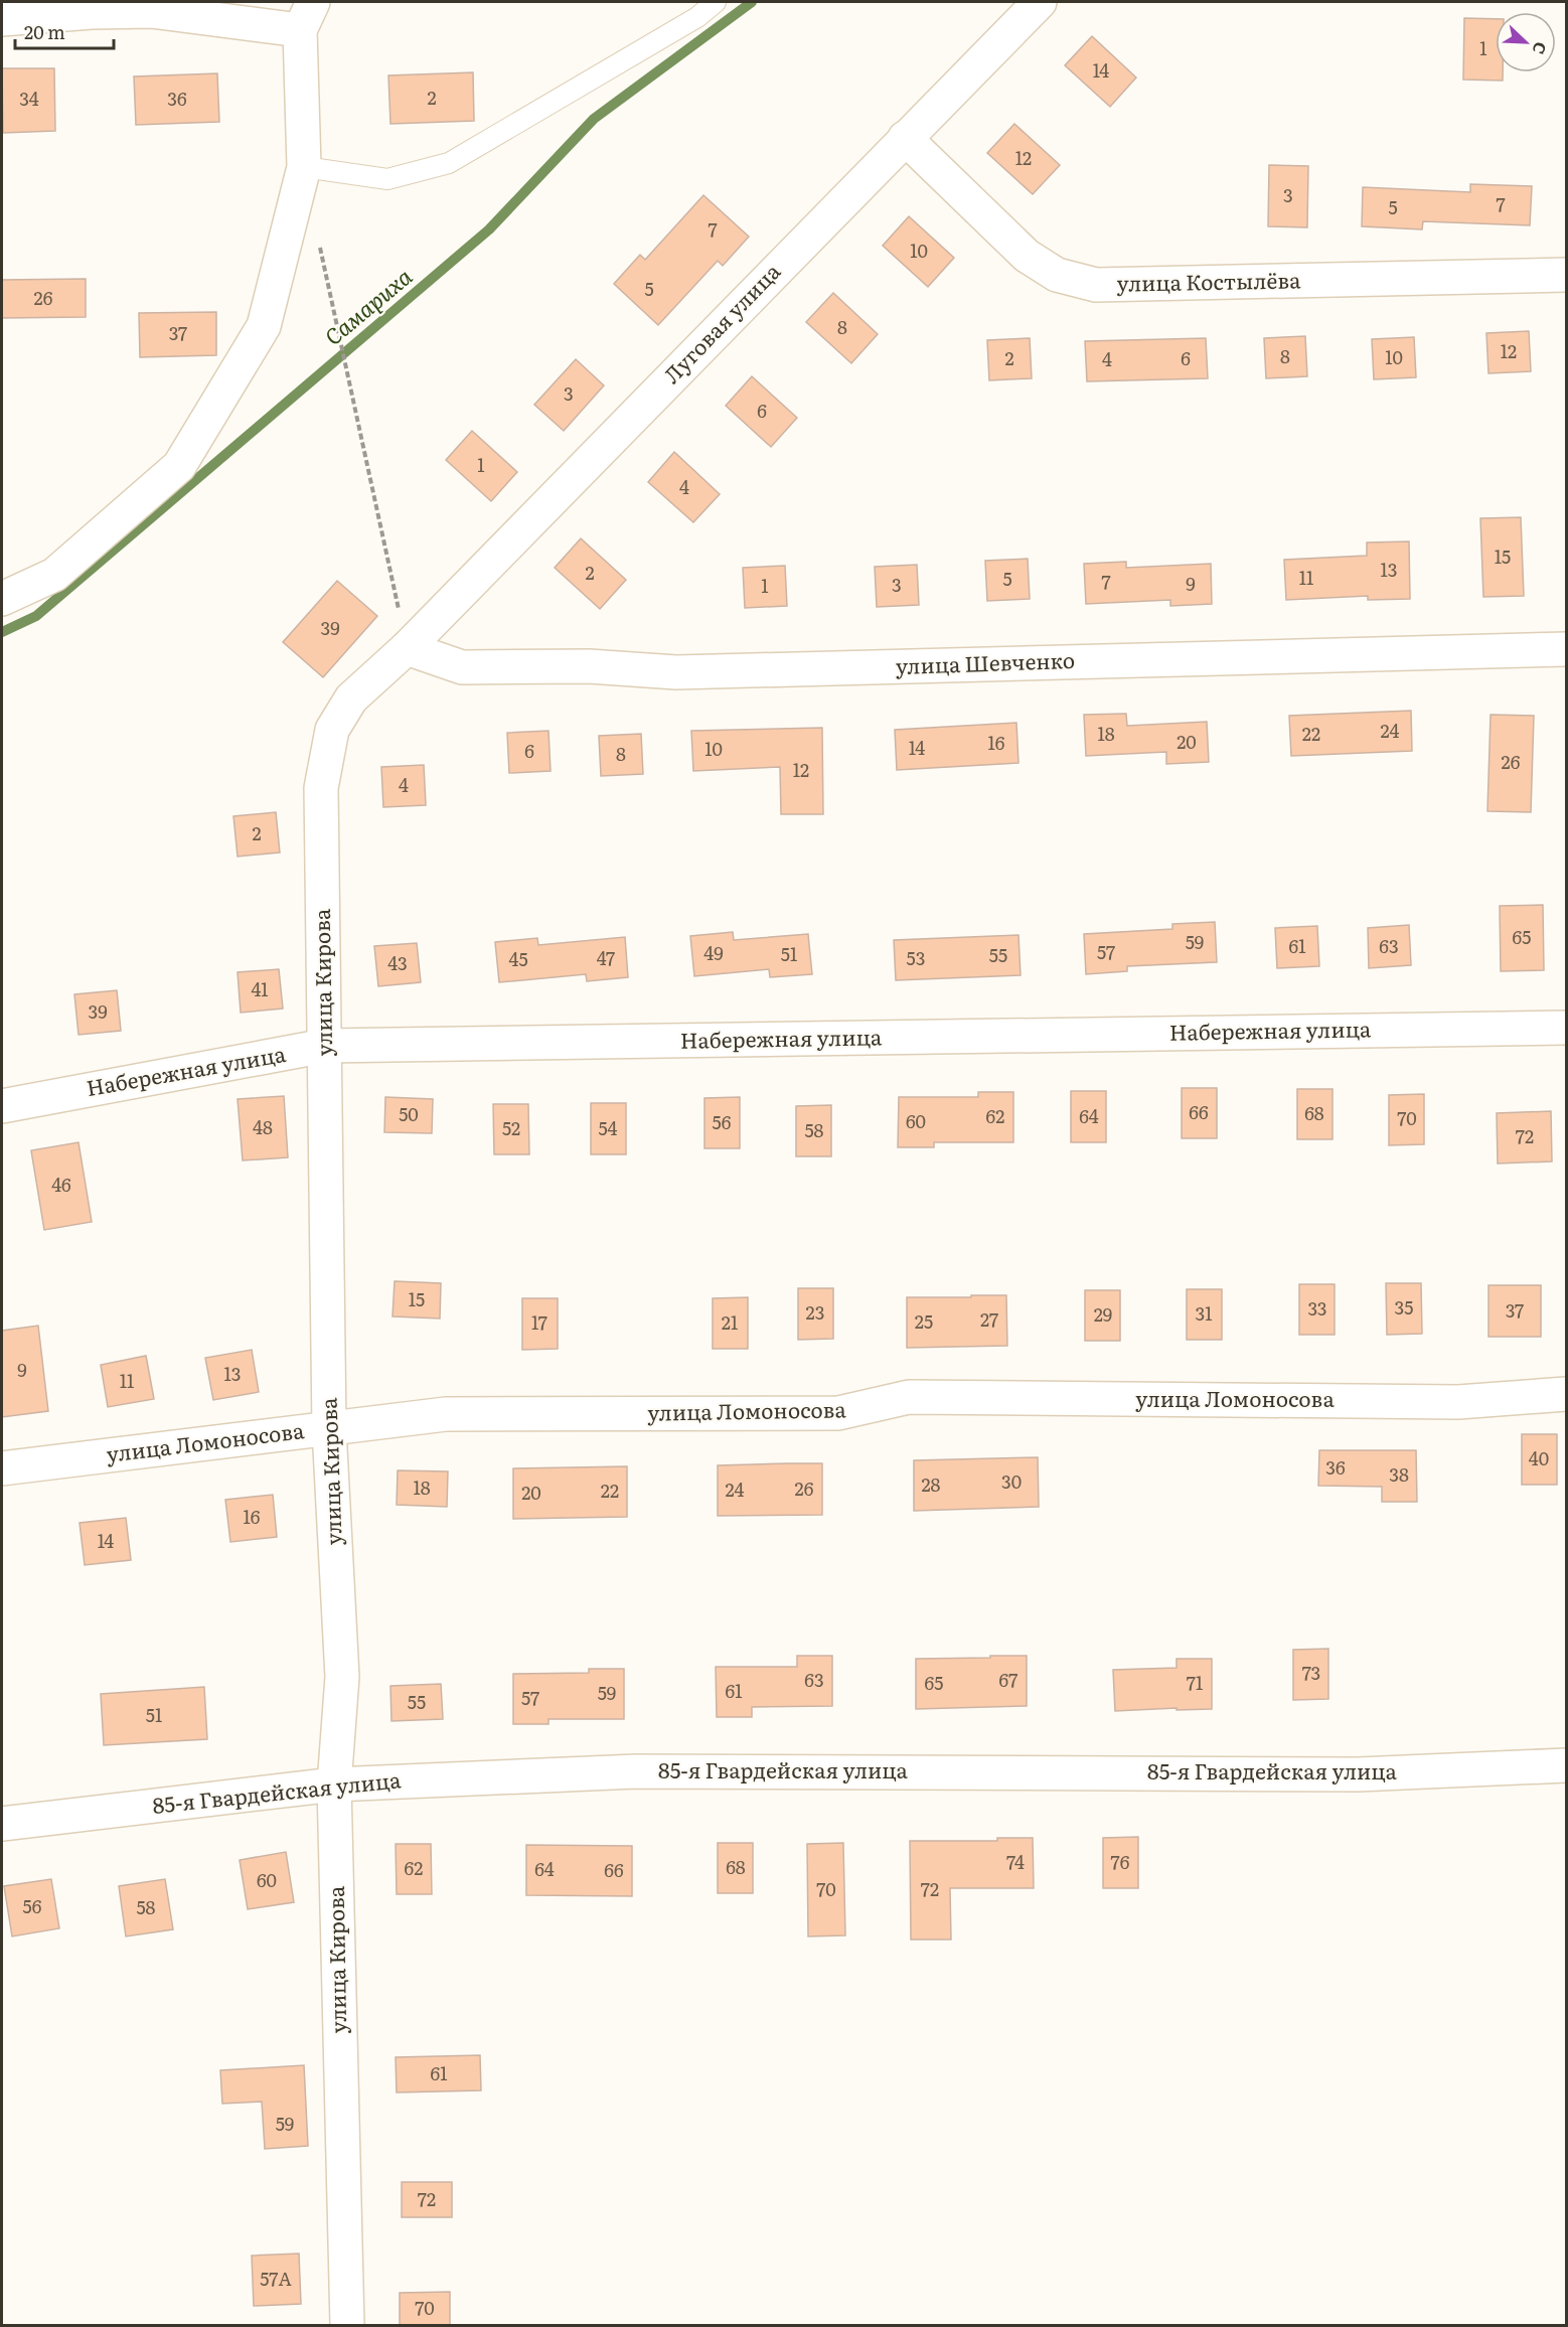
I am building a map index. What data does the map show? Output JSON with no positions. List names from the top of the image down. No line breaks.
{"streets":{"street":["улица Костылёва","Луговая улица","улица Шевченко","улица Кирова","Набережная улица","улица Ломоносова","85-я Гвардейская улица"]},"crossings":[["улица Костылёва","Луговая улица"],["Луговая улица","улица Шевченко"],["Луговая улица","улица Кирова"],["улица Шевченко","улица Кирова"],["улица Кирова","Набережная улица"],["улица Кирова","улица Ломоносова"],["улица Кирова","85-я Гвардейская улица"]],"water":["Самариха"],"house_numbers":["1","14","2","34","36","12","3","7","5","7","10","5","26","8","37","12","8","10","2","6","4","3","6","1","4","15","13","2","11","5","7","9","3","1","39","24","18","22","20","16","14","10","6","8","26","12","4","2","65","59","61","63","57","49","51","55","47","53","45","43","41","39","66","68","50","62","64","70","60","56","48","52","54","58","72","46","15","35","33","37","23","31","29","27","25","17","21","9","13","11","40","36","38","30","28","18","26","24","22","20","16","14","73","63","67","65","71","61","59","57","55","51","74","76","68","62","64","66","60","70","72","56","58","61","59","72","57А","70"],"scale_bar":"20 m","north":"bottom right"}
